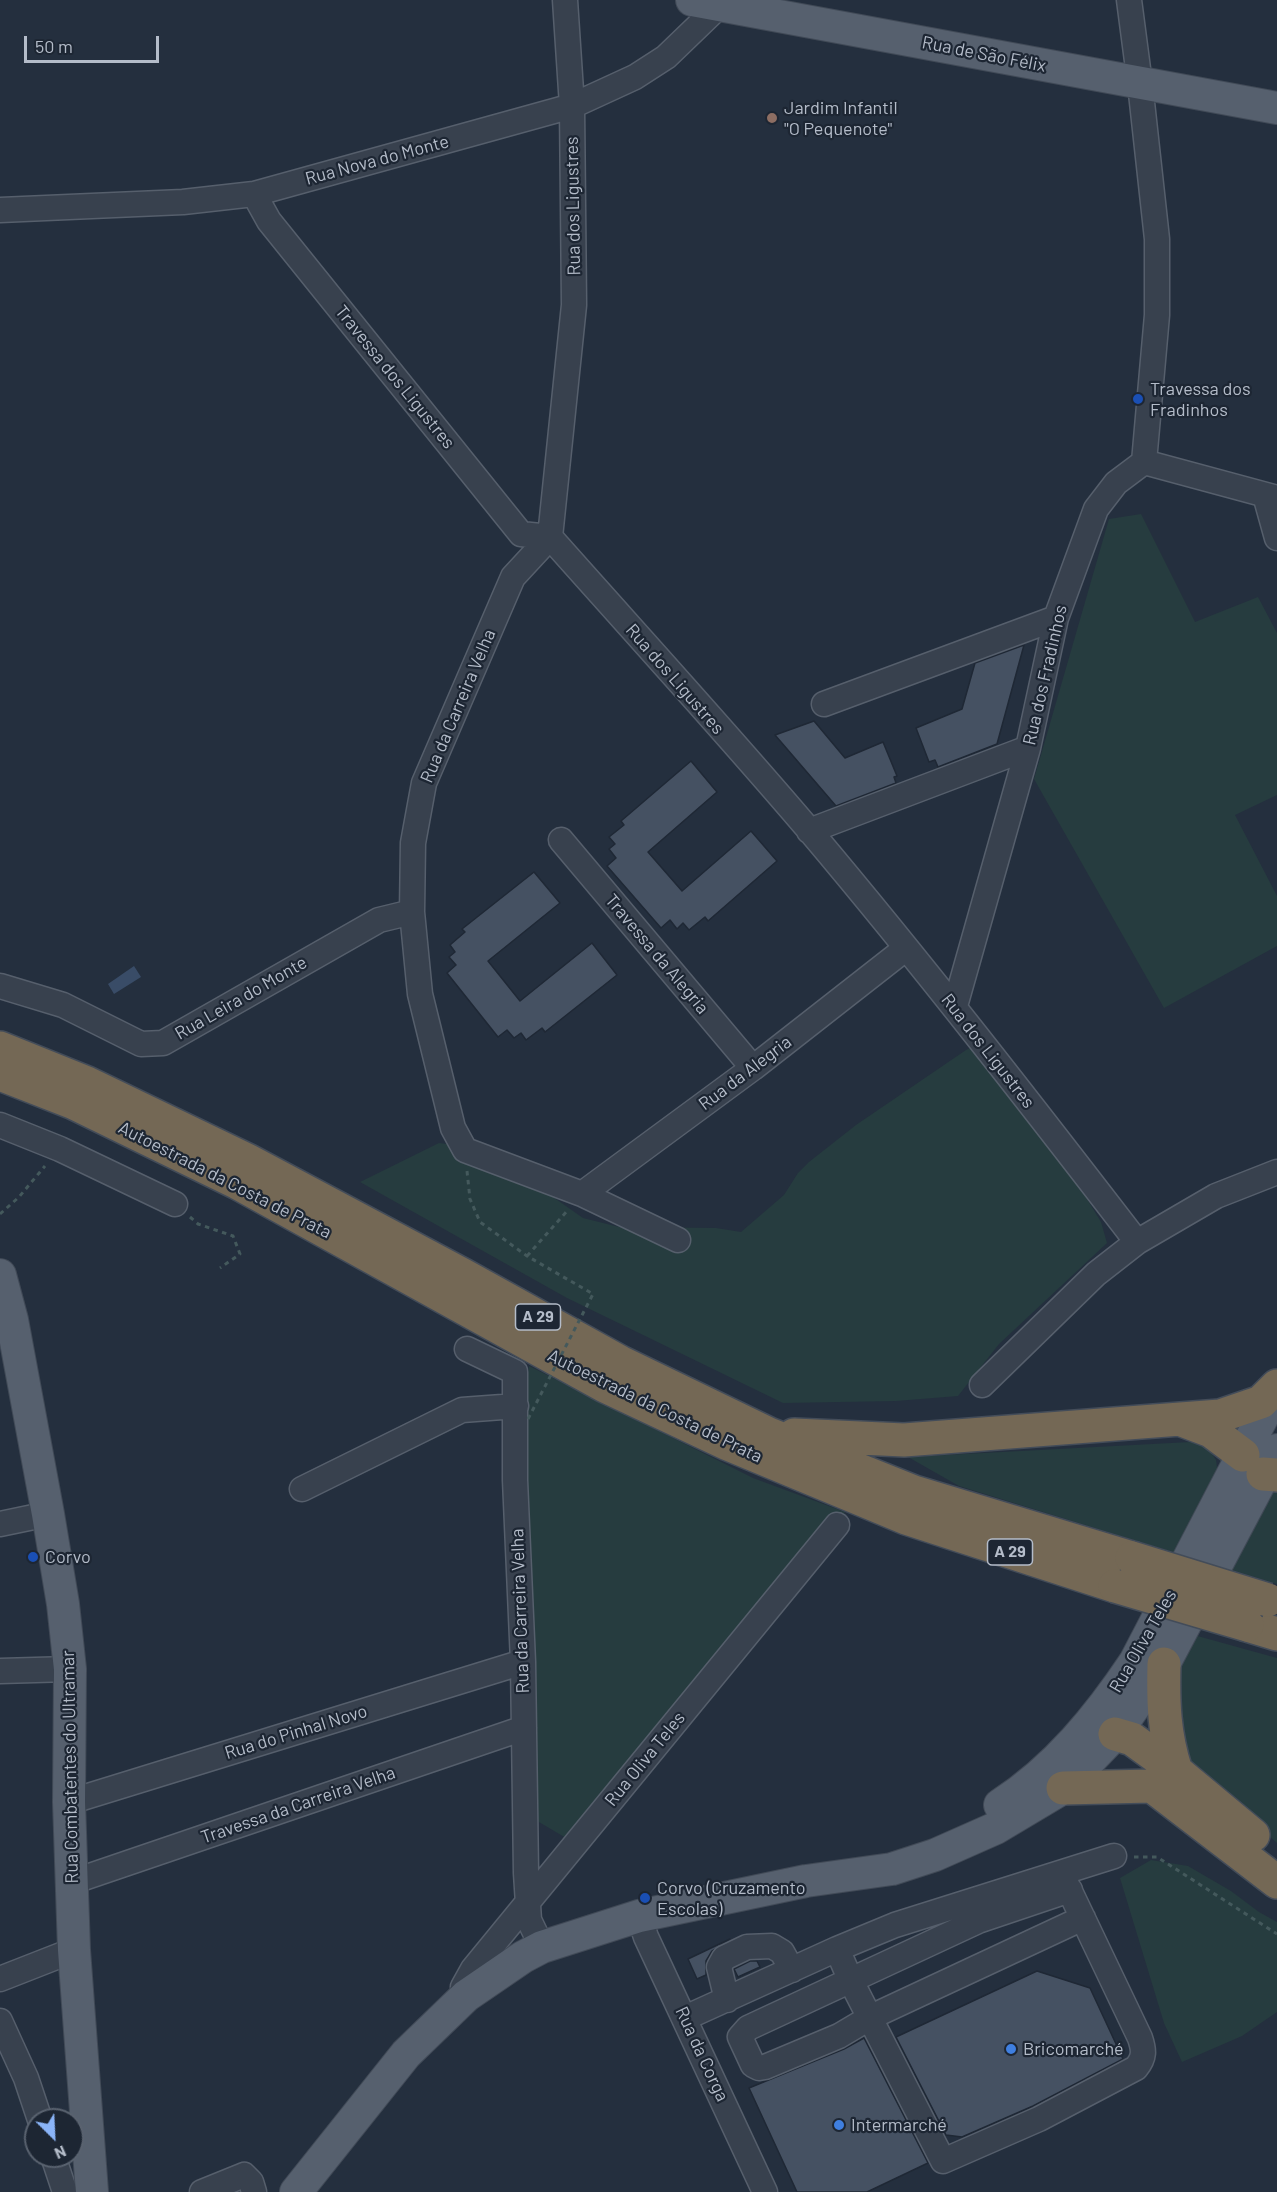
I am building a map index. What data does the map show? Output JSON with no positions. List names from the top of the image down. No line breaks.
{"streets":{"highway":["Autoestrada da Costa de Prata","A 29"],"main road":["Rua de São Félix","Rua Oliva Teles","Rua Combatentes do Ultramar"],"street":["Rua Nova do Monte","Rua dos Ligustres","Travessa dos Ligustres","Rua dos Fradinhos","Rua da Carreira Velha","Travessa da Alegria","Rua Leira do Monte","Rua da Alegria","Rua do Pinhal Novo","Travessa da Carreira Velha","Rua da Corga"]},"crossings":[["Rua de São Félix","Rua Nova do Monte"],["Rua Nova do Monte","Rua dos Ligustres"],["Rua Nova do Monte","Travessa dos Ligustres"],["Rua dos Ligustres","Travessa dos Ligustres"],["Rua dos Ligustres","Rua dos Fradinhos"],["Rua dos Ligustres","Rua da Carreira Velha"],["Rua dos Ligustres","Rua da Alegria"],["Travessa dos Ligustres","Rua da Carreira Velha"],["Rua da Carreira Velha","Rua Leira do Monte"],["Rua da Carreira Velha","Rua Oliva Teles"],["Rua da Carreira Velha","Rua do Pinhal Novo"],["Rua da Carreira Velha","Travessa da Carreira Velha"],["Travessa da Alegria","Rua da Alegria"],["Rua Oliva Teles","Rua da Corga"],["Rua do Pinhal Novo","Rua Combatentes do Ultramar"],["Rua Combatentes do Ultramar","Travessa da Carreira Velha"]],"places":["Jardim Infantil \"O Pequenote\"","Travessa dos Fradinhos","Corvo","Corvo (Cruzamento Escolas)","Bricomarché","Intermarché"],"scale_bar":"50 m","north":"bottom right"}
